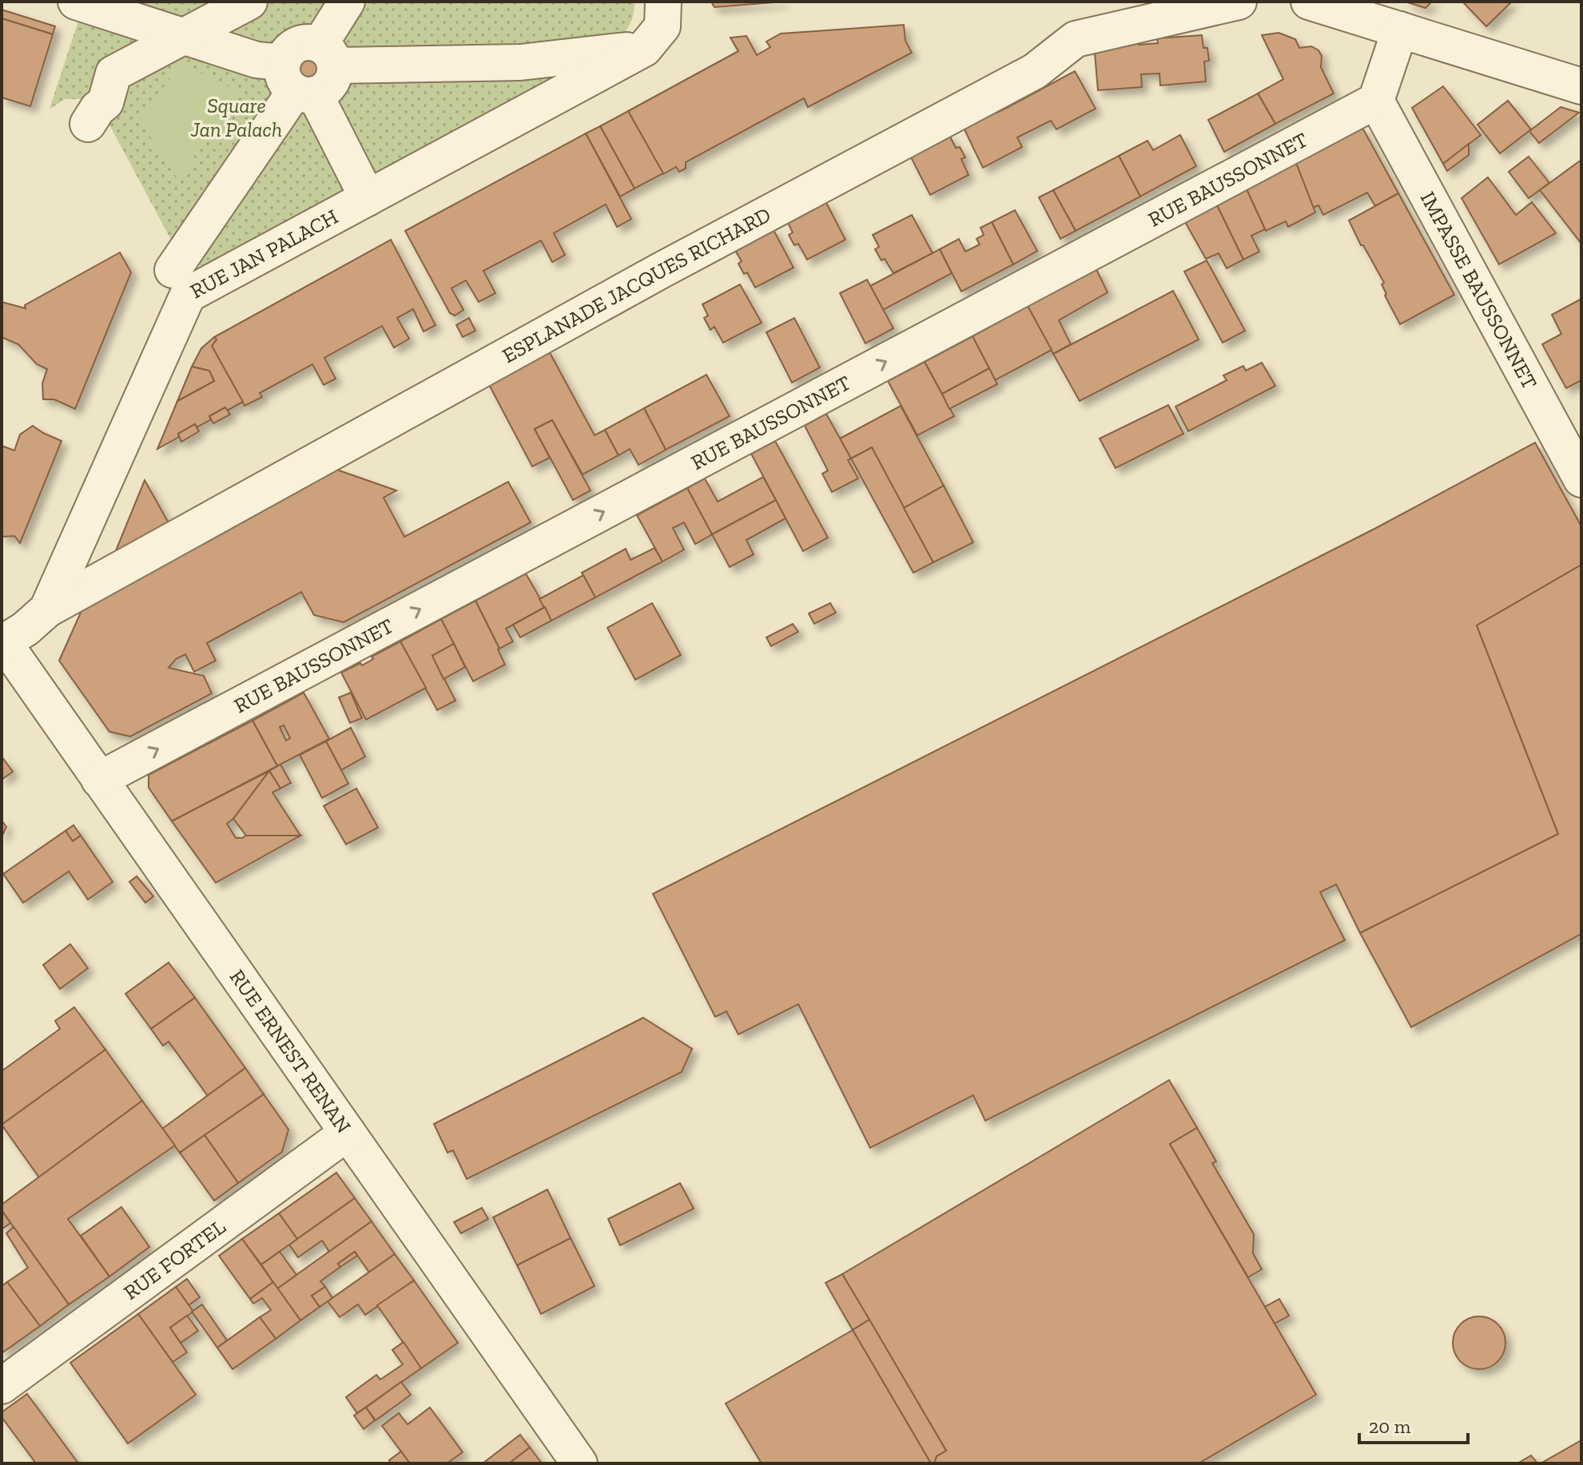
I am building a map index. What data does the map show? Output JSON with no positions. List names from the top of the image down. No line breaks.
{"streets":{"street":["RUE BAUSSONNET","RUE JAN PALACH","ESPLANADE JACQUES RICHARD","IMPASSE BAUSSONNET","RUE ERNEST RENAN","RUE FORTEL"]},"crossings":[["RUE BAUSSONNET","IMPASSE BAUSSONNET"],["RUE BAUSSONNET","RUE ERNEST RENAN"],["RUE JAN PALACH","ESPLANADE JACQUES RICHARD"],["RUE JAN PALACH","RUE ERNEST RENAN"],["RUE ERNEST RENAN","RUE FORTEL"]],"one_way":["RUE BAUSSONNET"],"parks":["Square Jan Palach"],"scale_bar":"20 m"}
